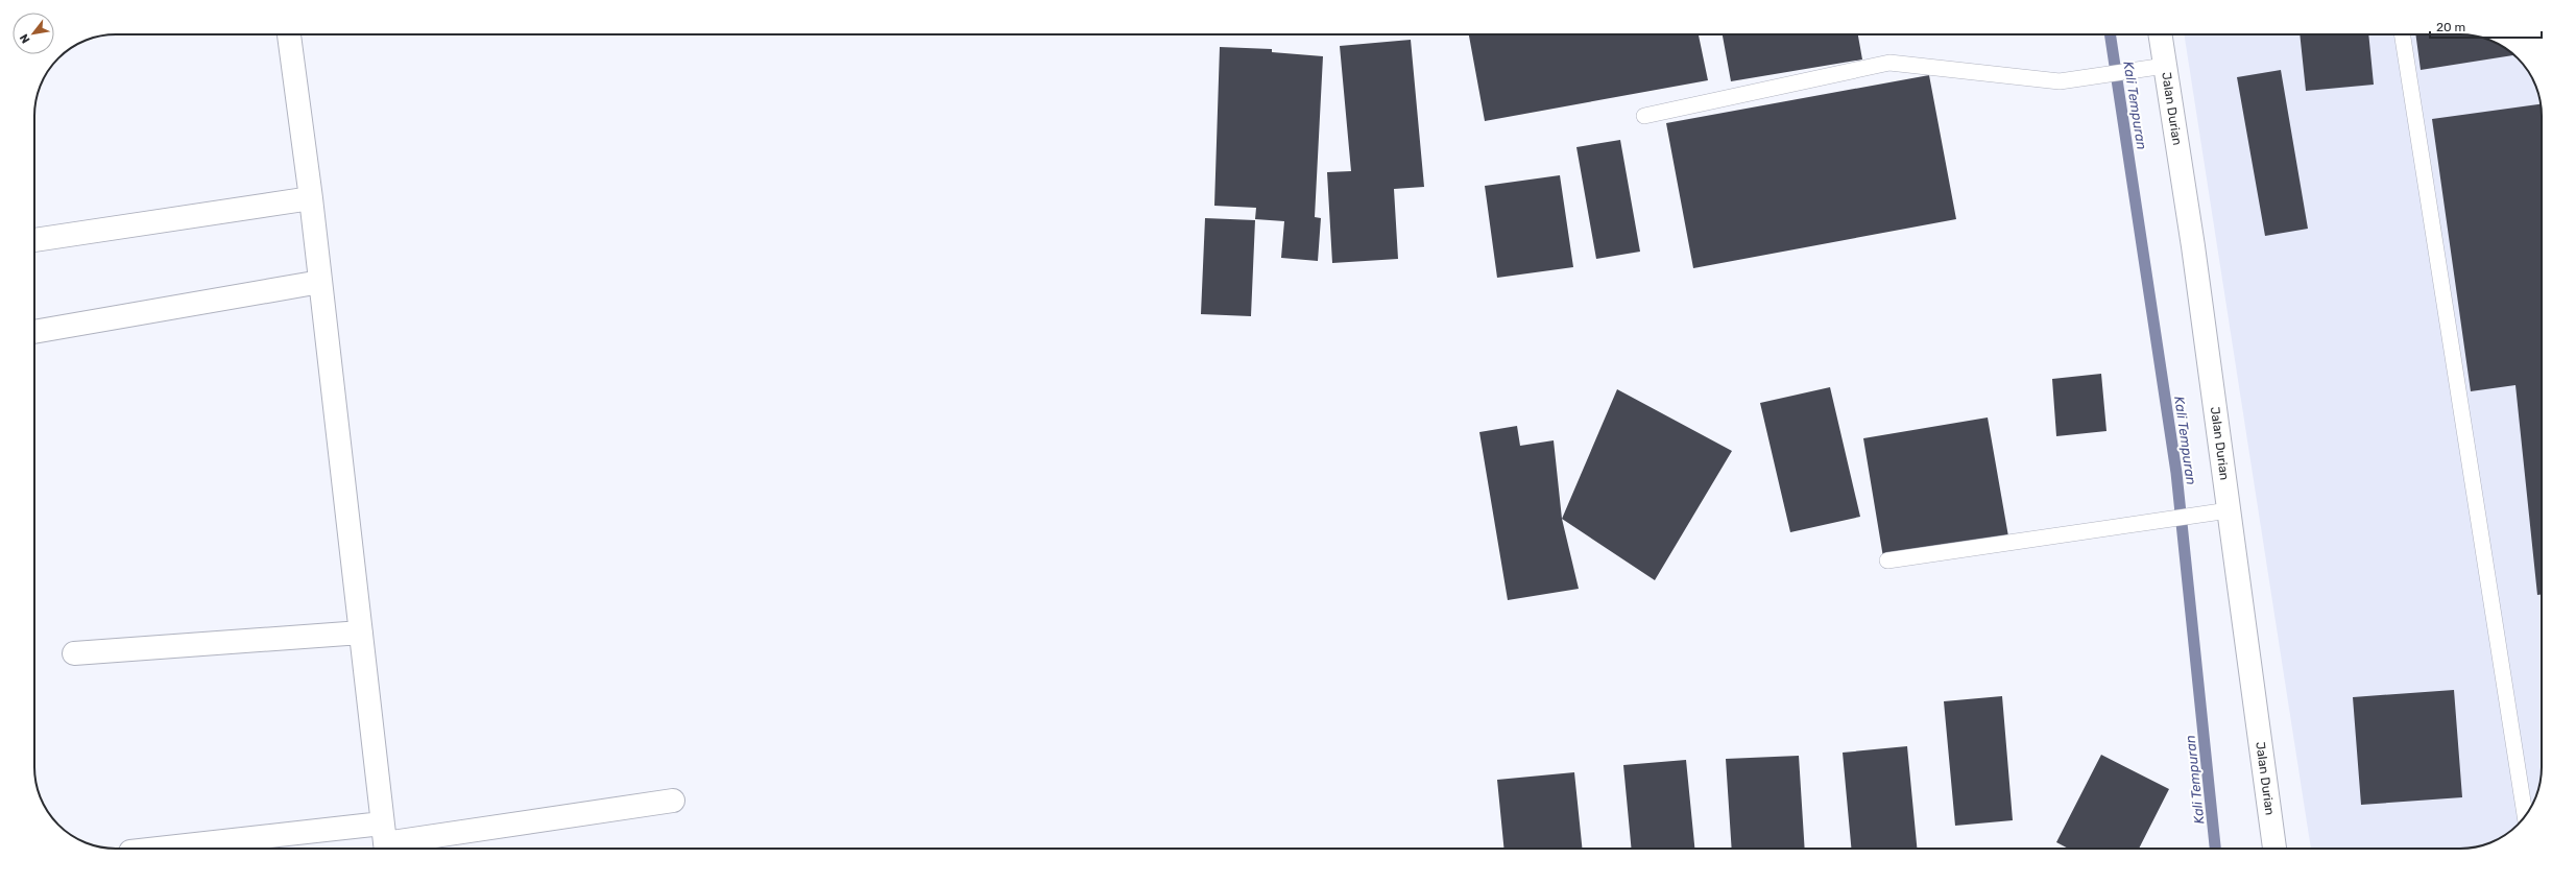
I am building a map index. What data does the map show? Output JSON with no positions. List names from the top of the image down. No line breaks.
{"streets":{"street":["Jalan Durian"]},"water":["Kali Tempuran"],"scale_bar":"20 m","north":"bottom left"}
